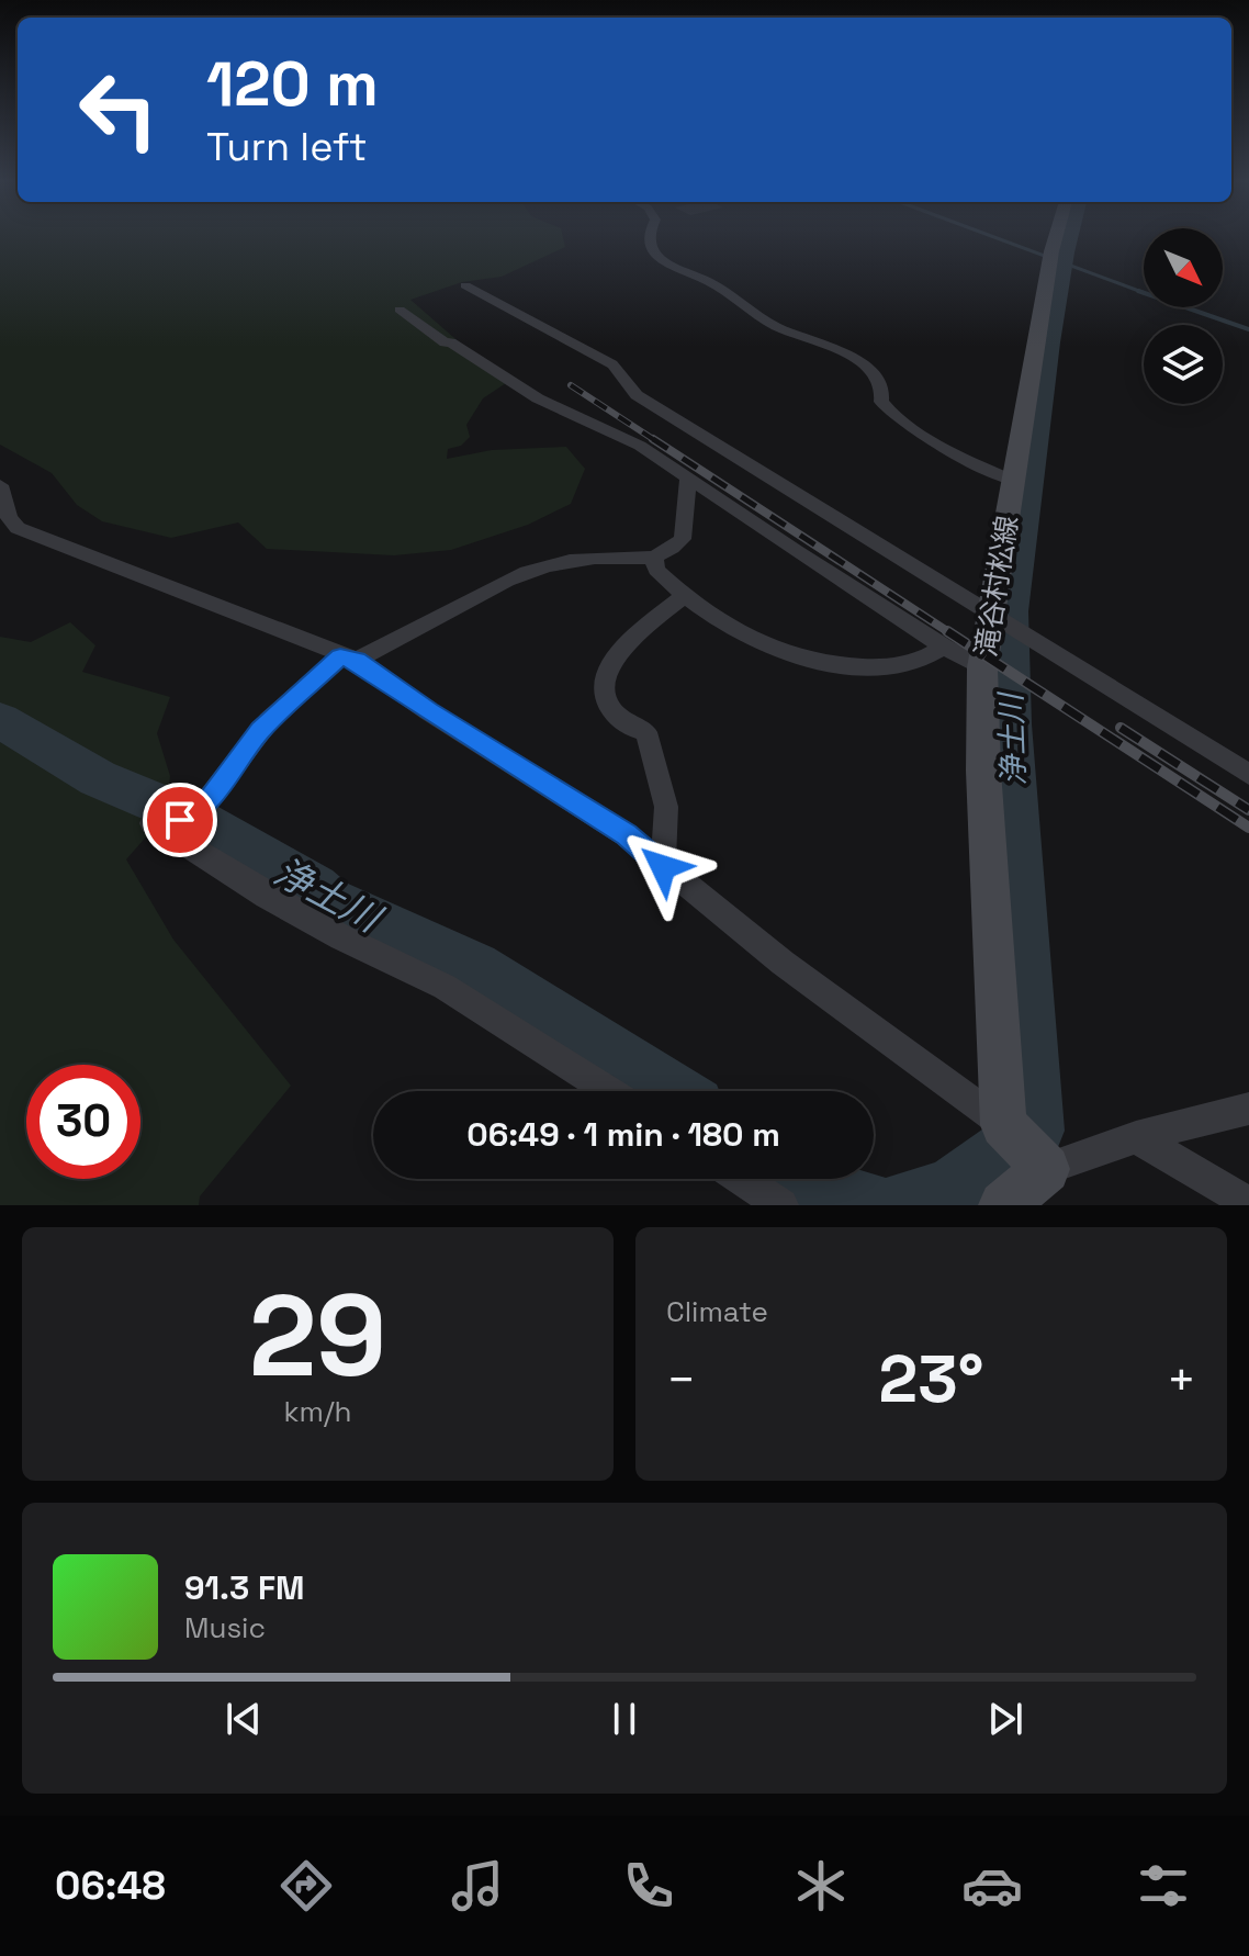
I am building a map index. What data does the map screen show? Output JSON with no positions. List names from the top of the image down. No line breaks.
{"streets":{"main road":["滝谷村松線"]},"water":["浄土川"],"north":"bottom right","page":{"turn":["120 m","Turn left"],"limit":"30","trip":"06:49 · 1 min · 180 m","tile":[["29","km/h"],"Climate"],"heat":["−","23°","+"],"song":["91.3 FM","Music"],"tabs":"06:48"}}
